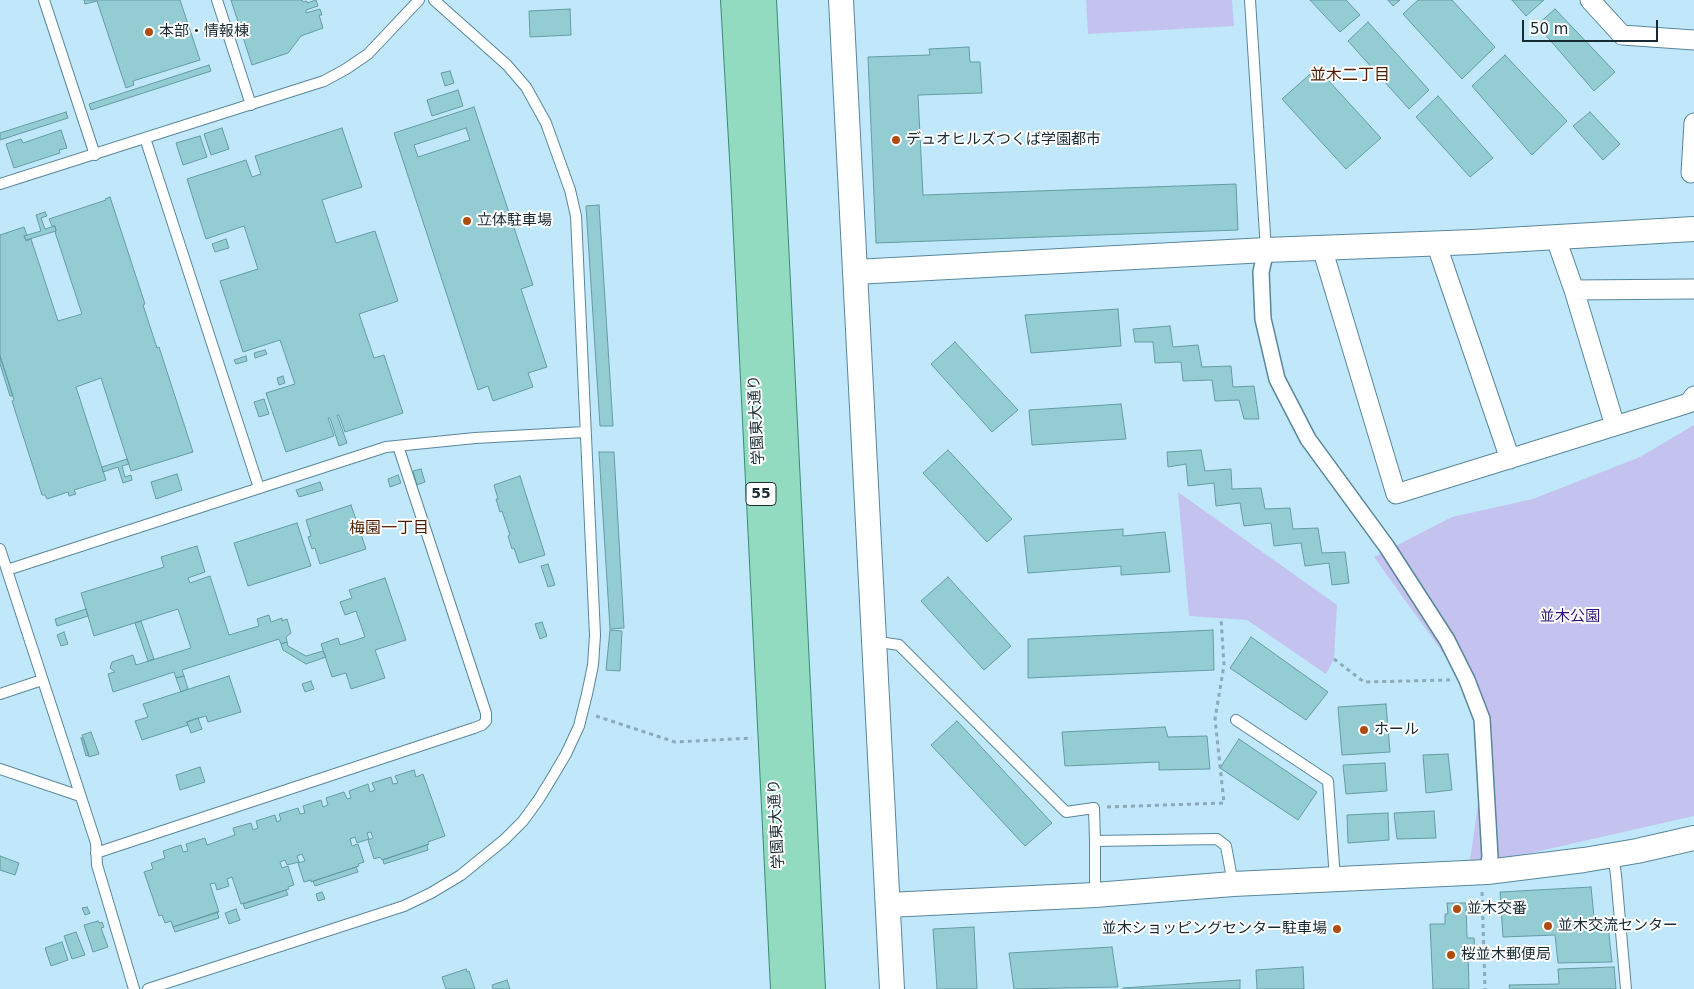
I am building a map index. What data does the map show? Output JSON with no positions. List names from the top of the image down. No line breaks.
{"streets":{"main road":["学園東大通り","55"]},"districts":["並木二丁目","梅園一丁目"],"parks":["並木公園"],"places":["本部・情報棟","デュオヒルズつくば学園都市","立体駐車場","ホール","並木交番","並木交流センター","並木ショッピングセンター駐車場","桜並木郵便局"],"scale_bar":"50 m"}
